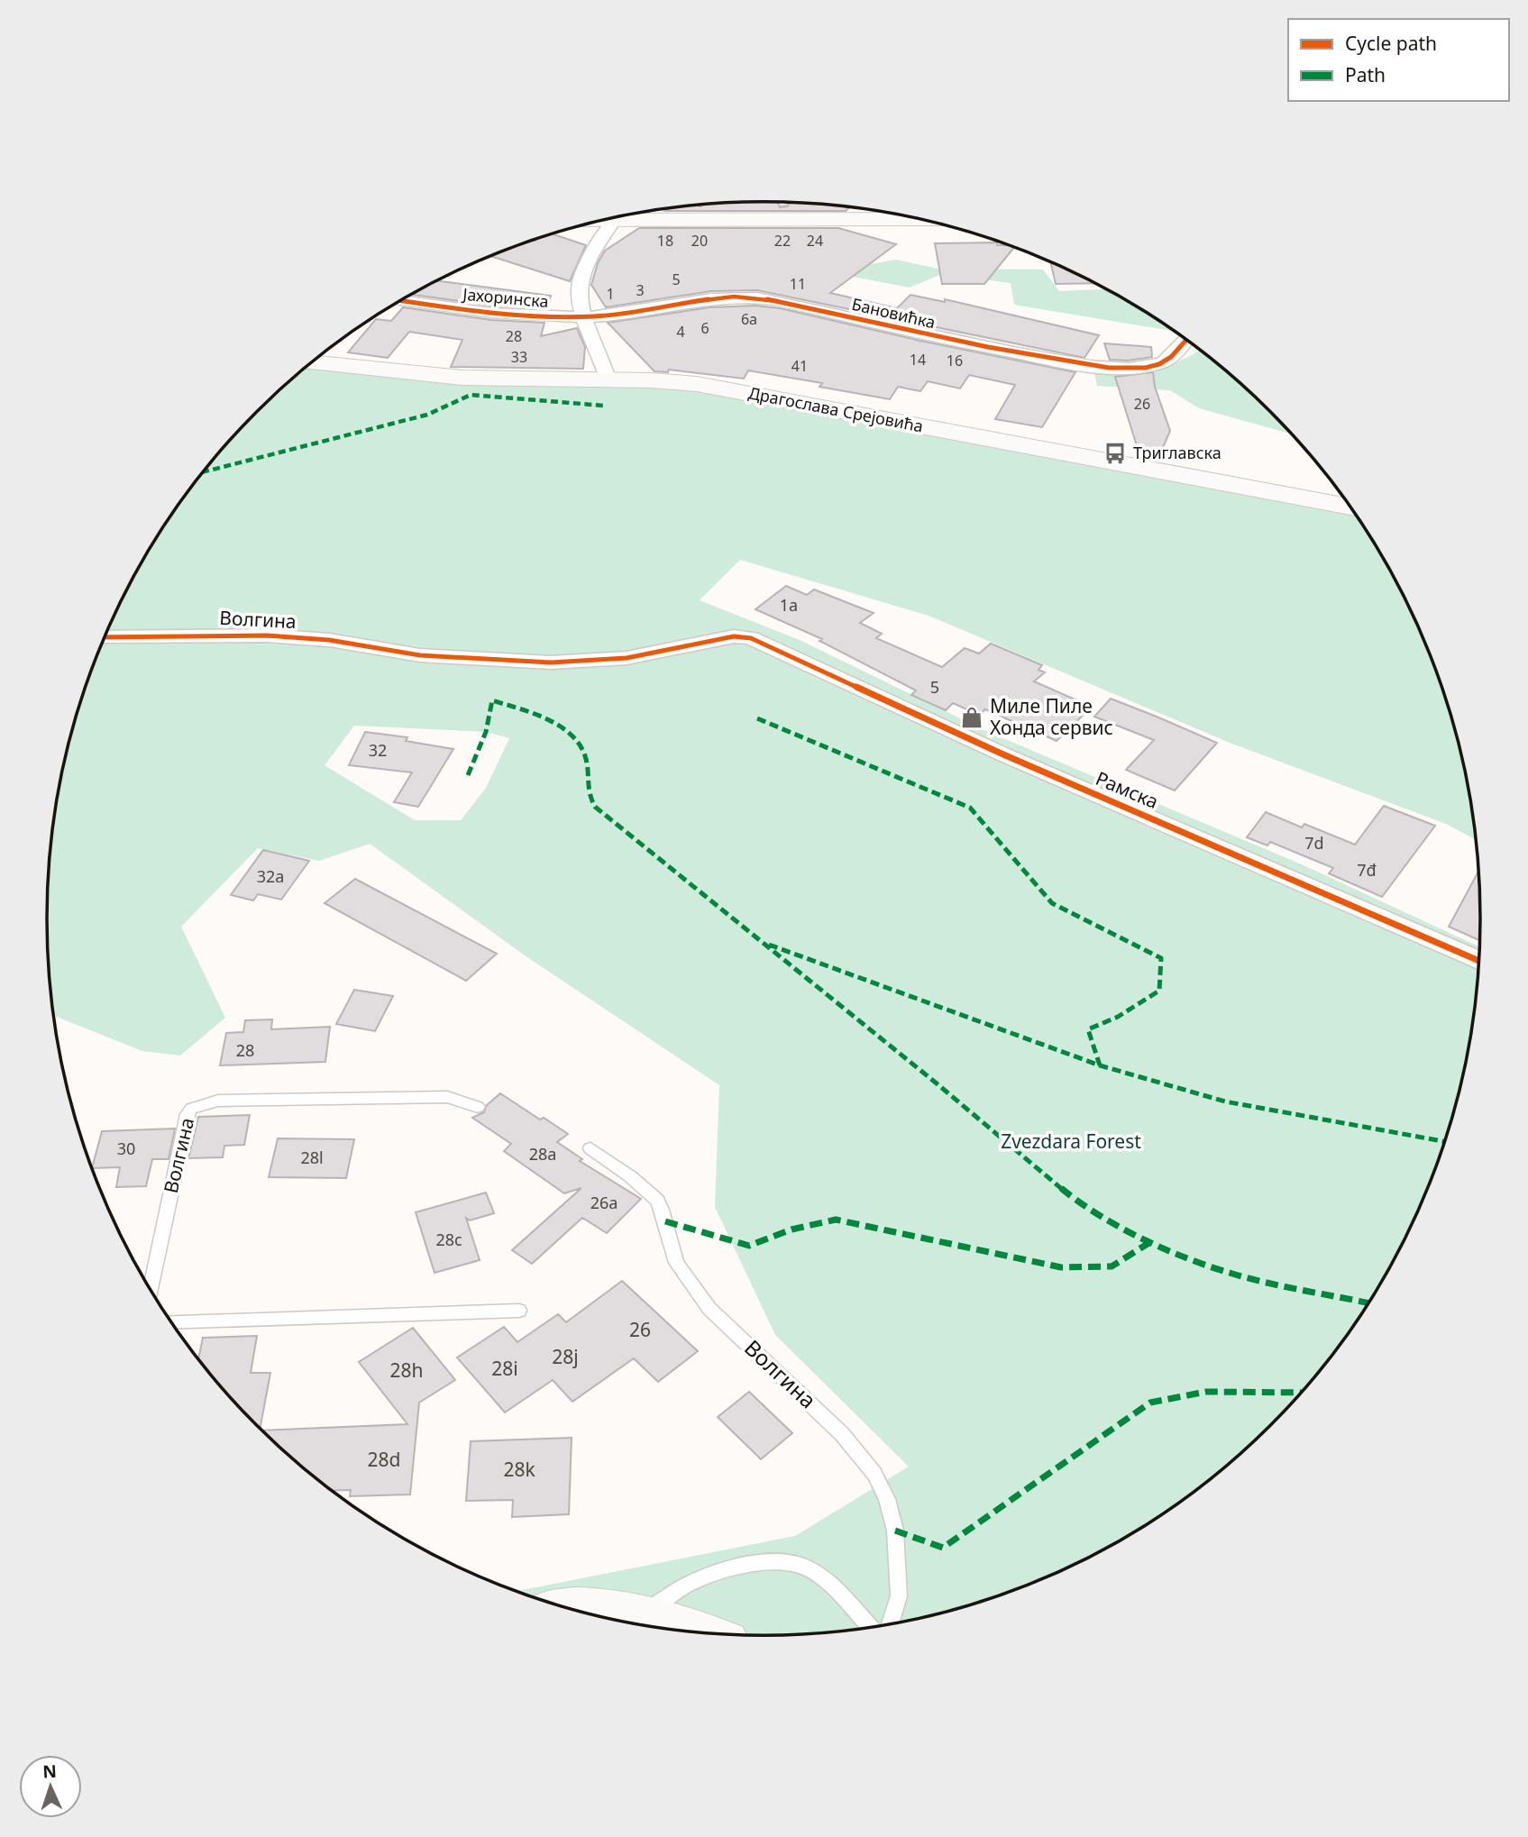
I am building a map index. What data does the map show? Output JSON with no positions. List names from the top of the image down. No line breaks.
{"streets":{"main road":["Драгослава Срејовића"],"street":["Јахоринска","Бановићка","Волгина","Рамска"]},"crossings":[["Јахоринска","Бановићка"],["Волгина","Рамска"]],"parks":["Zvezdara Forest"],"places":{"bus stop":["Триглавска"],"shop":["Миле Пиле Хонда сервис"]},"house_numbers":["18","20","22","24","5","11","3","1","6a","6","4","28","33","14","16","41","26","1a","5","32","7d","7đ","32a","28","30","28a","28l","26a","28c","26","28j","28i","28h","28d","28k"],"legend":["Cycle path","Path"],"north":"top"}
